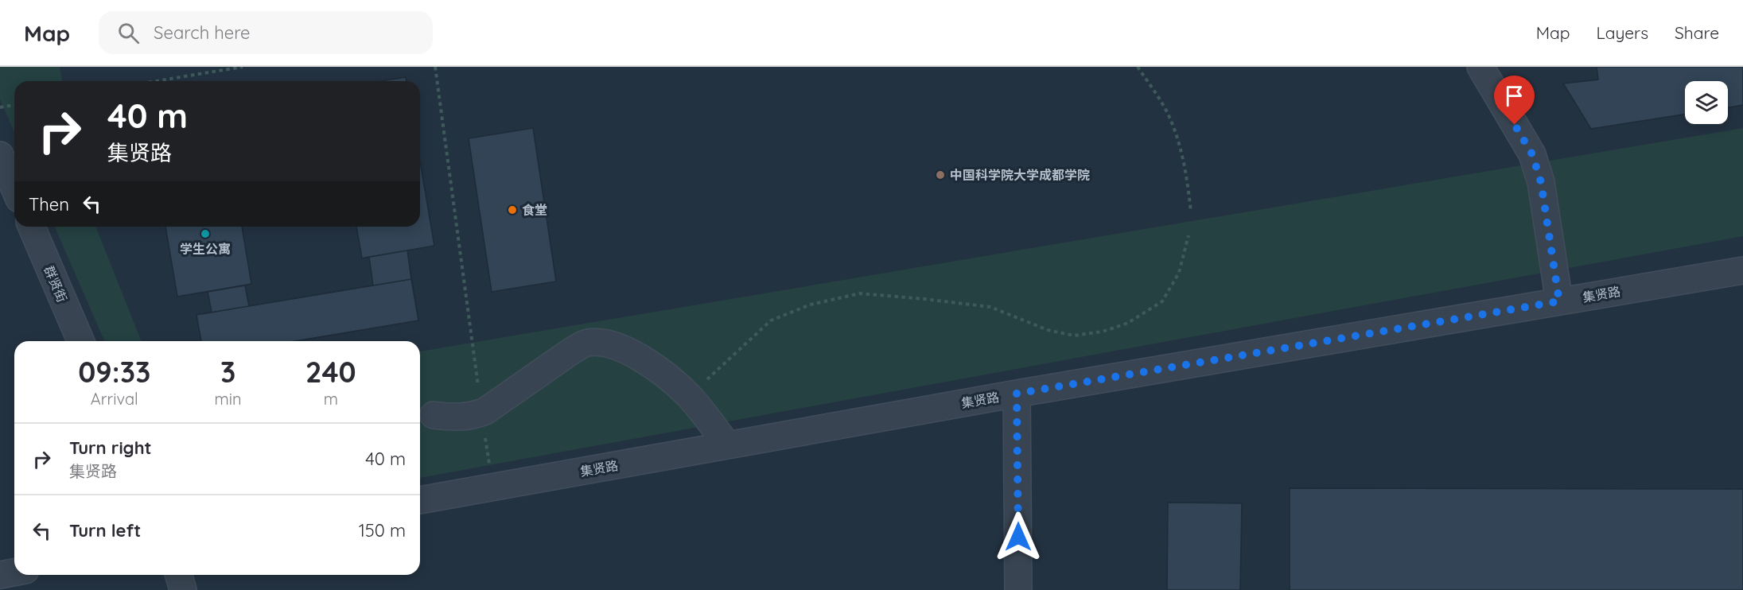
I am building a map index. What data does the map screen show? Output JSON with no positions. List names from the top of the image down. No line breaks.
{"streets":{"street":["群贤街","集贤路"]},"places":["中国科学院大学成都学院","食堂","学生公寓"],"page":{"header":"Map","search":"Search here","nav":["Map","Layers","Share"],"turn":["40 m","集贤路"],"then":"Then","eta":["09:33","Arrival","3","min","240","m"],"list":[{"name":"Turn right","note":"集贤路","value":"40 m"},{"name":"Turn left","value":"150 m"}]}}
